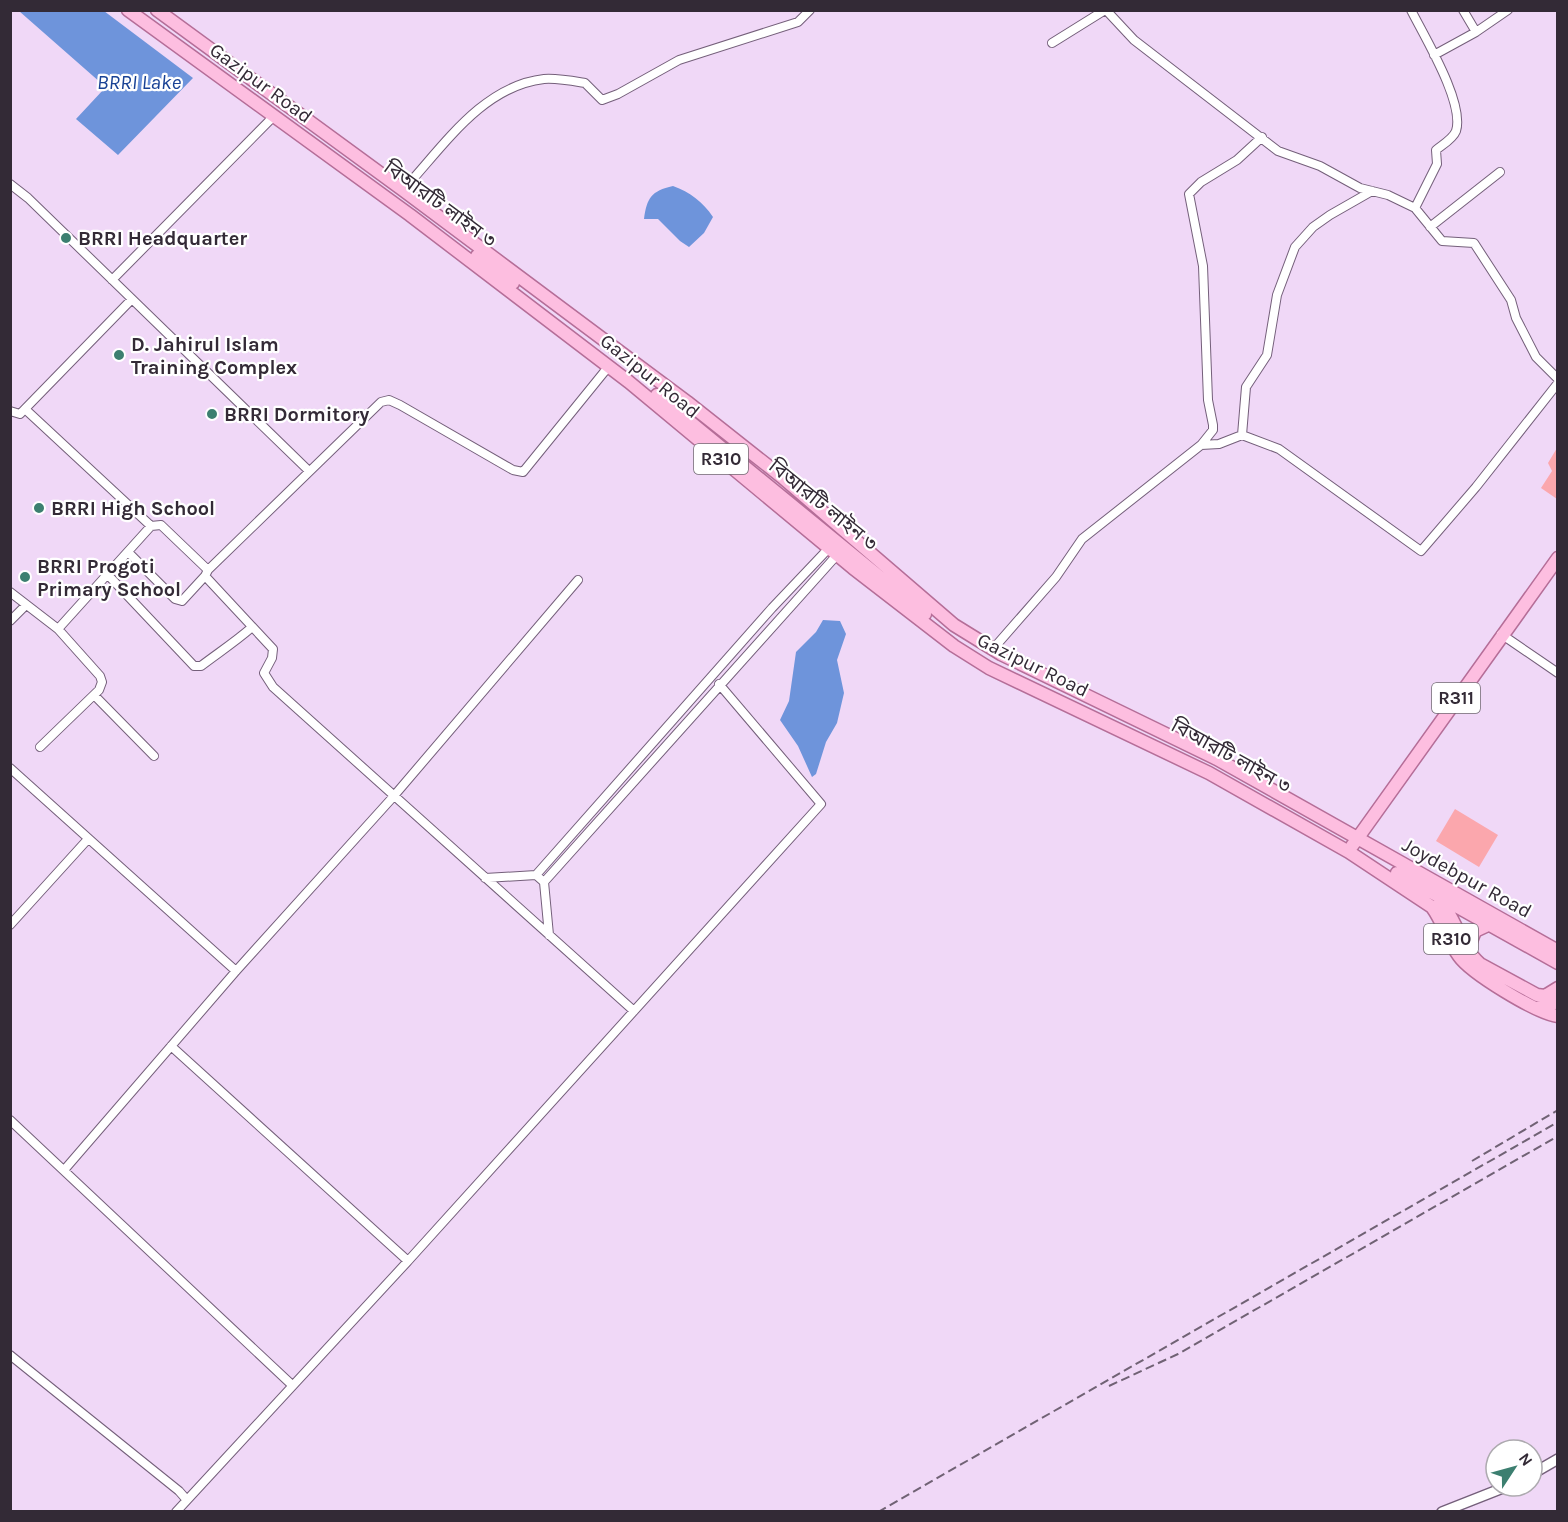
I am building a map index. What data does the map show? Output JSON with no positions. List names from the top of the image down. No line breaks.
{"streets":{"main road":["Gazipur Road","বিআরটি লাইন ৩","R310","R311","Joydebpur Road"]},"crossings":[["Gazipur Road","বিআরটি লাইন ৩"],["Gazipur Road","R311"],["Gazipur Road","Joydebpur Road"],["বিআরটি লাইন ৩","R311"],["বিআরটি লাইন ৩","Joydebpur Road"],["R311","Joydebpur Road"]],"water":["BRRI Lake"],"places":["BRRI Headquarter","D. Jahirul Islam Training Complex","BRRI Dormitory","BRRI High School","BRRI Progoti Primary School"],"north":"top right"}
